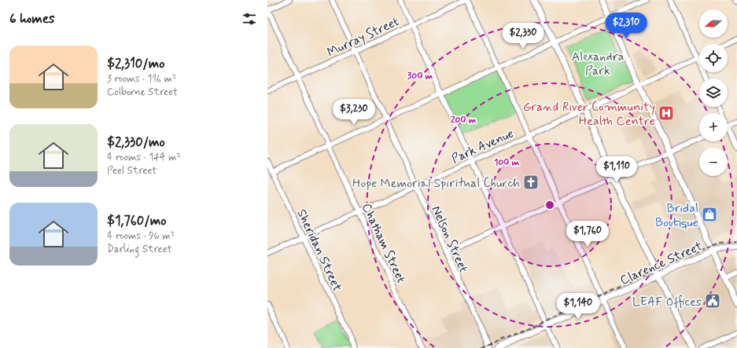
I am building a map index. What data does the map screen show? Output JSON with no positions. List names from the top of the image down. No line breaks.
{"streets":{"main road":["Clarence Street"],"street":["Murray Street","Park Avenue","Nelson Street","Chatham Street","Sheridan Street"]},"crossings":[["Murray Street","Nelson Street"],["Murray Street","Chatham Street"],["Park Avenue","Nelson Street"],["Park Avenue","Chatham Street"],["Park Avenue","Sheridan Street"]],"parks":["Alexandra Park"],"places":{"hospital":["Grand River Community Health Centre"],"church":["Hope Memorial Spiritual Church"],"shop":["Bridal Boutique"],"public building":["LEAF Offices"]},"north":"left","page":{"heading":"6 homes","map_buttons":["+","−"],"price":["$2,310","$2,330","$3,230","$1,110","$1,760","$1,140"],"list":[{"name":"$2,310/mo","note":"3 rooms · 116 m² · Colborne Street"},{"name":"$2,330/mo","note":"4 rooms · 144 m² · Peel Street"},{"name":"$1,760/mo","note":"4 rooms · 96 m² · Darling Street"}]},"rings":["300 m","200 m","100 m"]}
